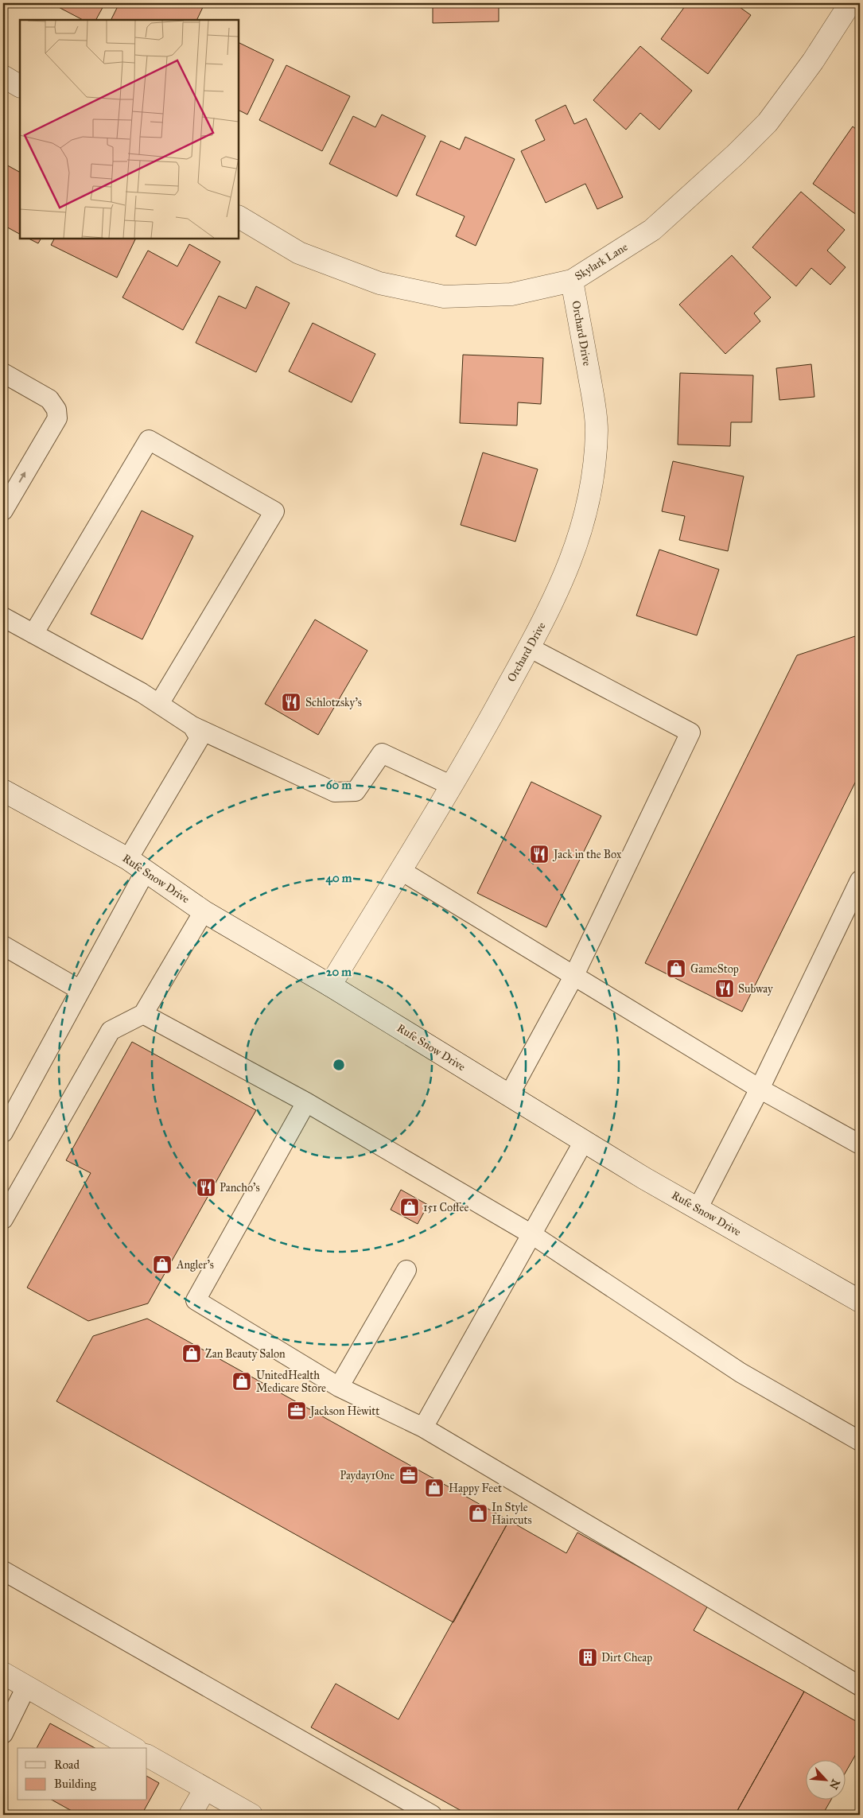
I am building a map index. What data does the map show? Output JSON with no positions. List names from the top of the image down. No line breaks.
{"streets":{"street":["Skylark Lane","Orchard Drive","Rufe Snow Drive"]},"crossings":[["Skylark Lane","Orchard Drive"],["Orchard Drive","Rufe Snow Drive"]],"places":{"restaurant":["Schlotzsky's","Jack in the Box","Subway","Pancho's"],"shop":["GameStop","151 Coffee","Angler's","Zan Beauty Salon","UnitedHealth Medicare Store","Happy Feet","In Style Haircuts"],"office":["Jackson Hewitt","Payday1One"],"building":["Dirt Cheap"]},"legend":["Road","Building"],"north":"bottom right","rings":["60 m","40 m","20 m"]}
